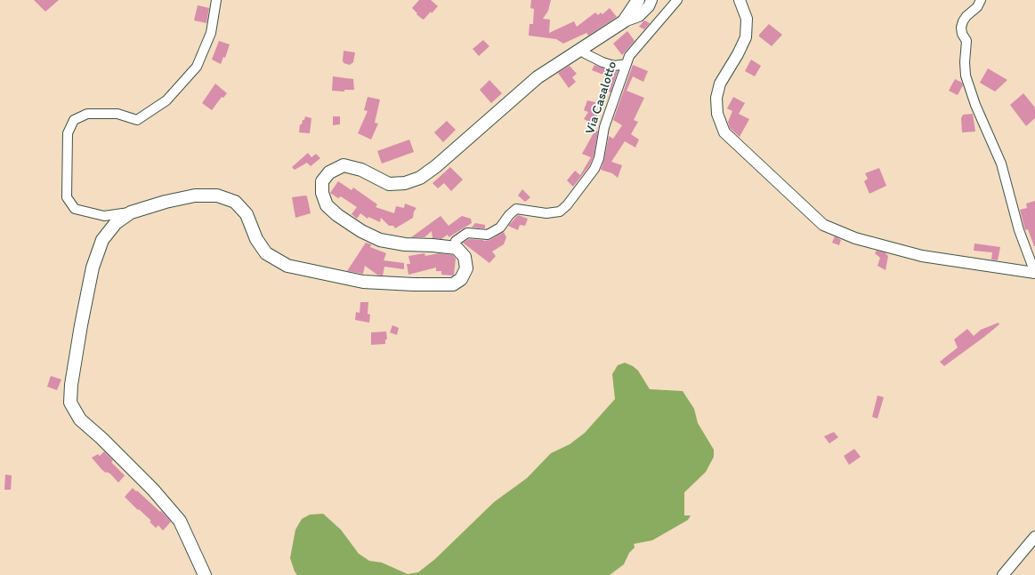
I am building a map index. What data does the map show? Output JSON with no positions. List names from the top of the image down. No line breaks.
{"streets":{"street":["Via Casalotto"]}}
